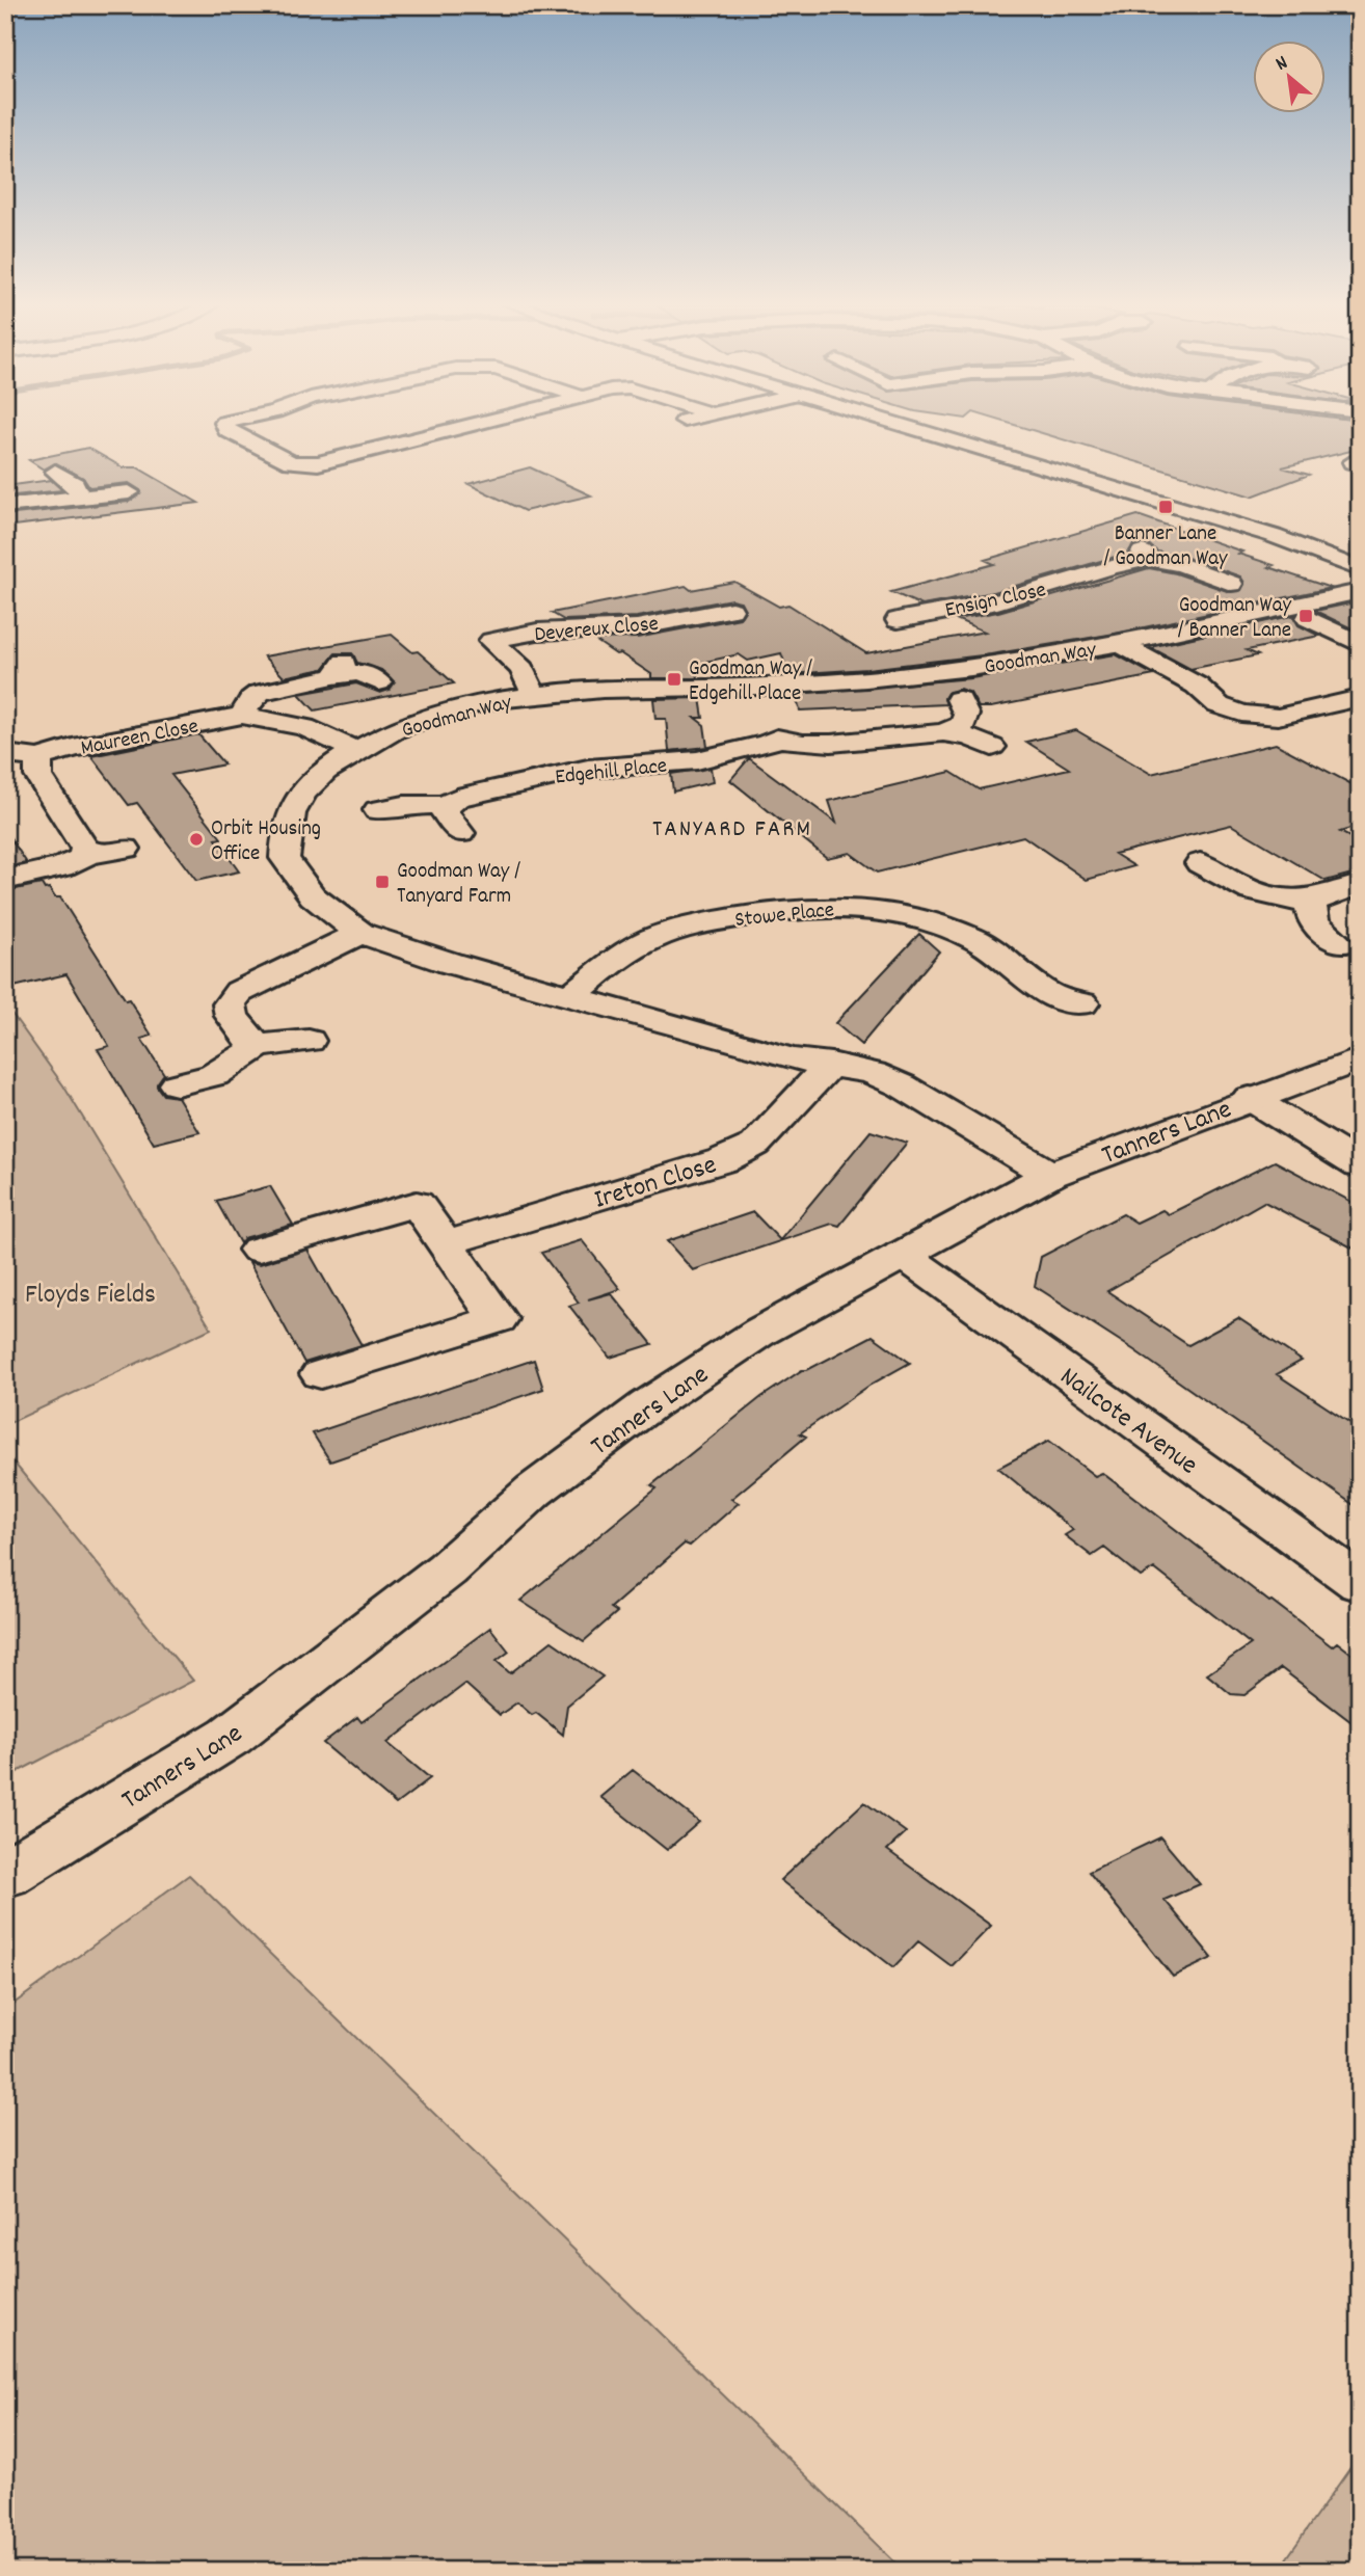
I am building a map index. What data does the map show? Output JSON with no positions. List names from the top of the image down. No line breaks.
{"streets":{"street":["Ensign Close","Devereux Close","Goodman Way","Maureen Close","Edgehill Place","Stowe Place","Tanners Lane","Ireton Close","Nailcote Avenue"]},"crossings":[["Ensign Close","Goodman Way"],["Devereux Close","Goodman Way"],["Goodman Way","Maureen Close"],["Goodman Way","Stowe Place"],["Goodman Way","Tanners Lane"],["Goodman Way","Ireton Close"],["Tanners Lane","Nailcote Avenue"]],"districts":["TANYARD FARM"],"parks":["Floyds Fields"],"places":{"transit":["Banner Lane / Goodman Way","Goodman Way / Banner Lane","Goodman Way / Edgehill Place","Goodman Way / Tanyard Farm"],"other":["Orbit Housing Office"]},"north":"top left"}
